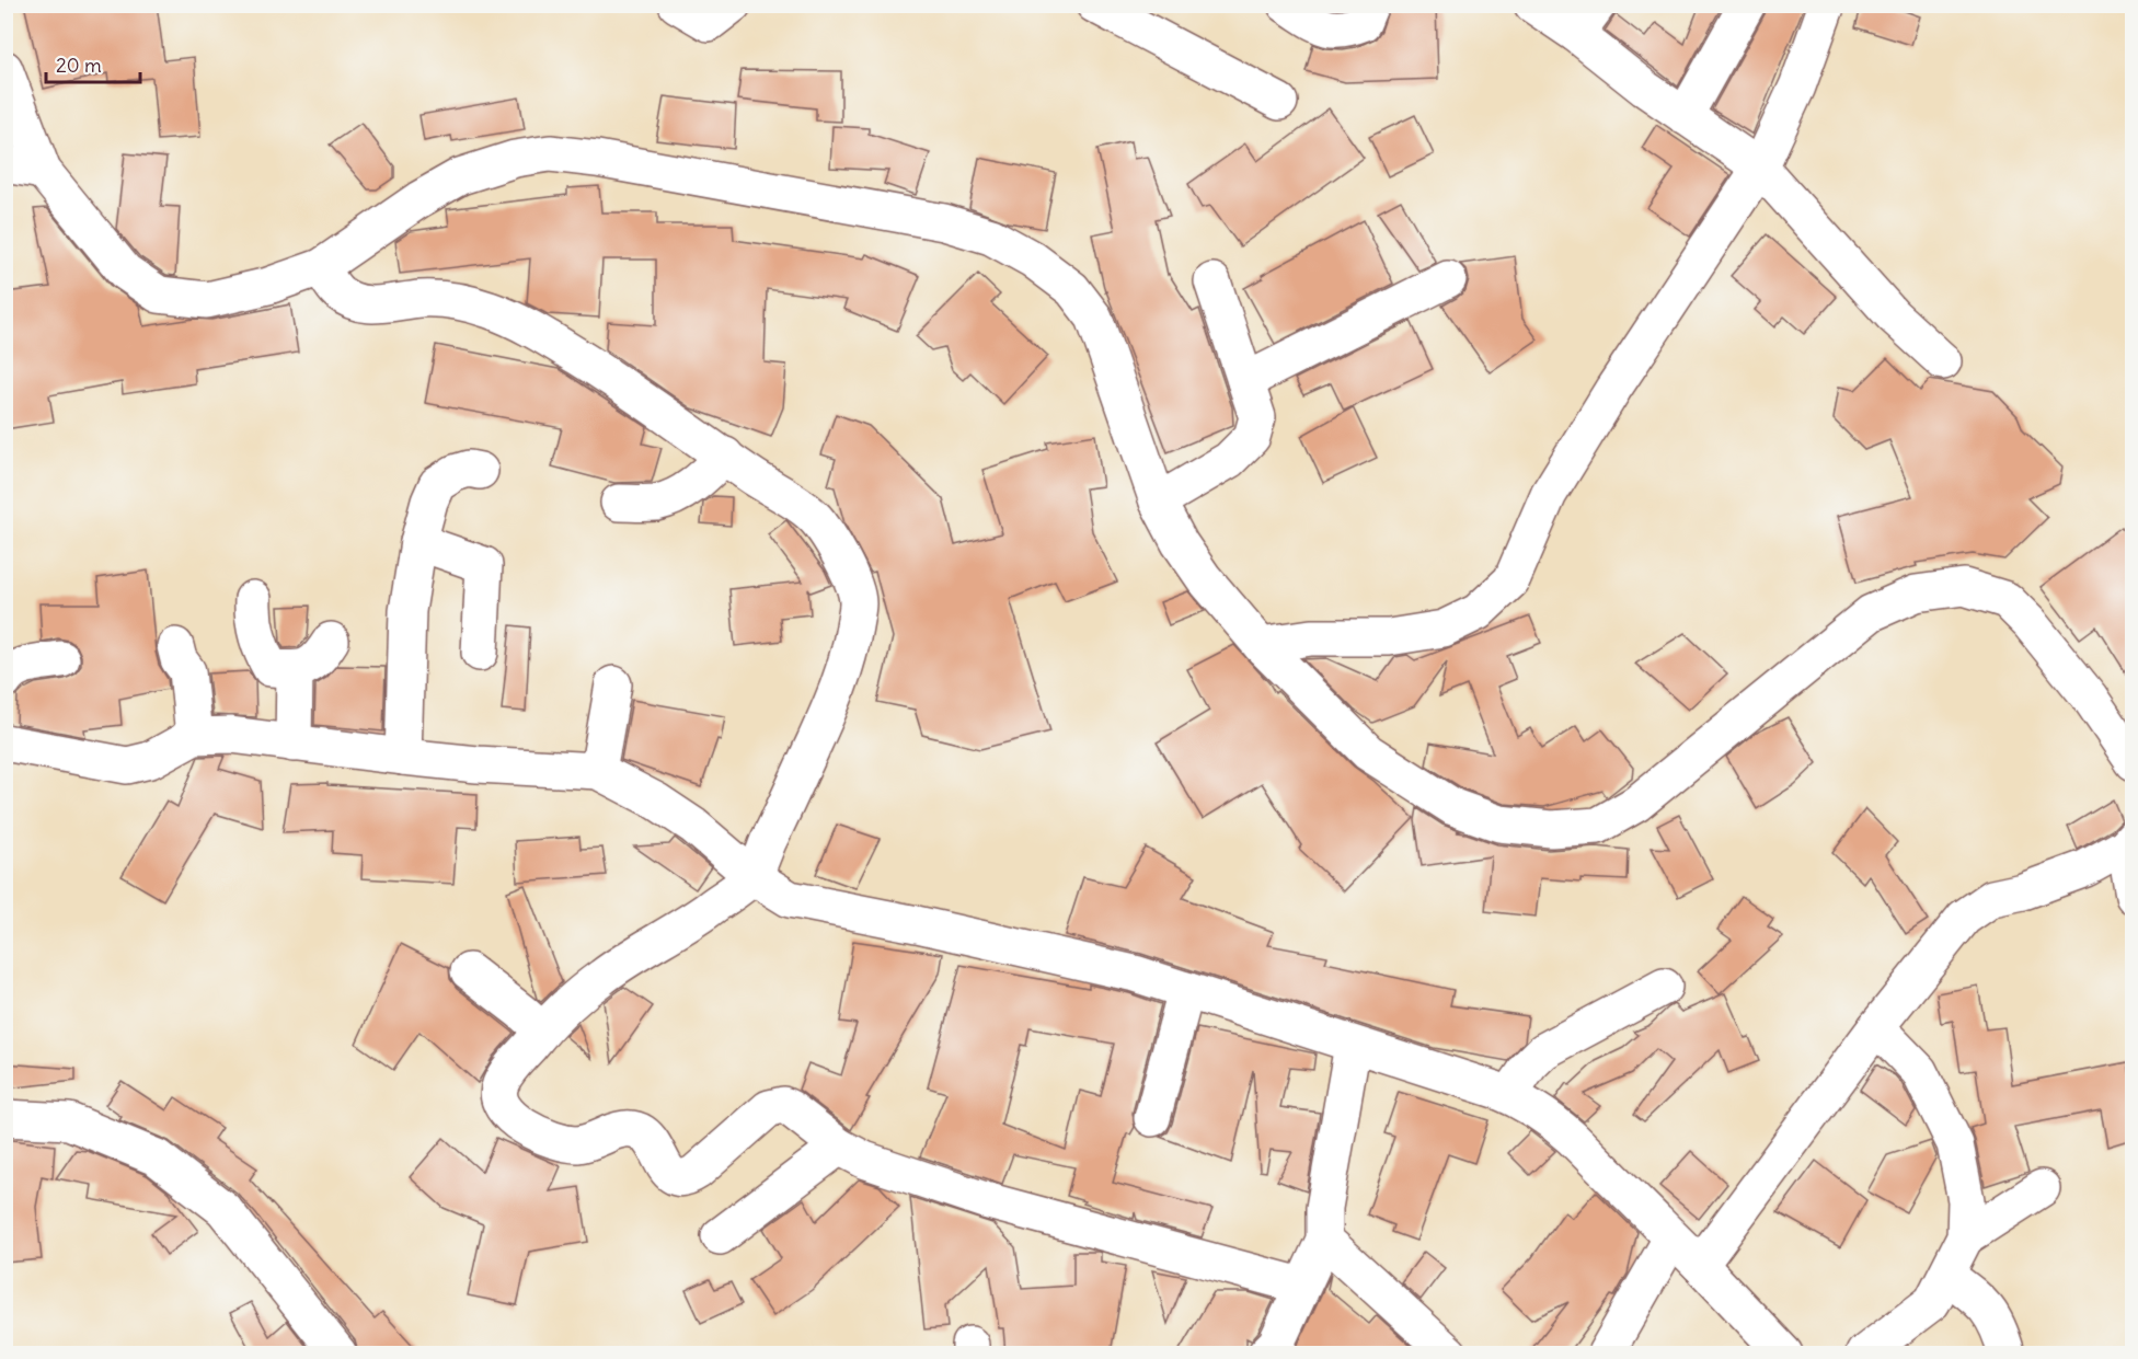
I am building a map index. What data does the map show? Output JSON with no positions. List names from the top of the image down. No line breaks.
{"scale_bar":"20 m"}
